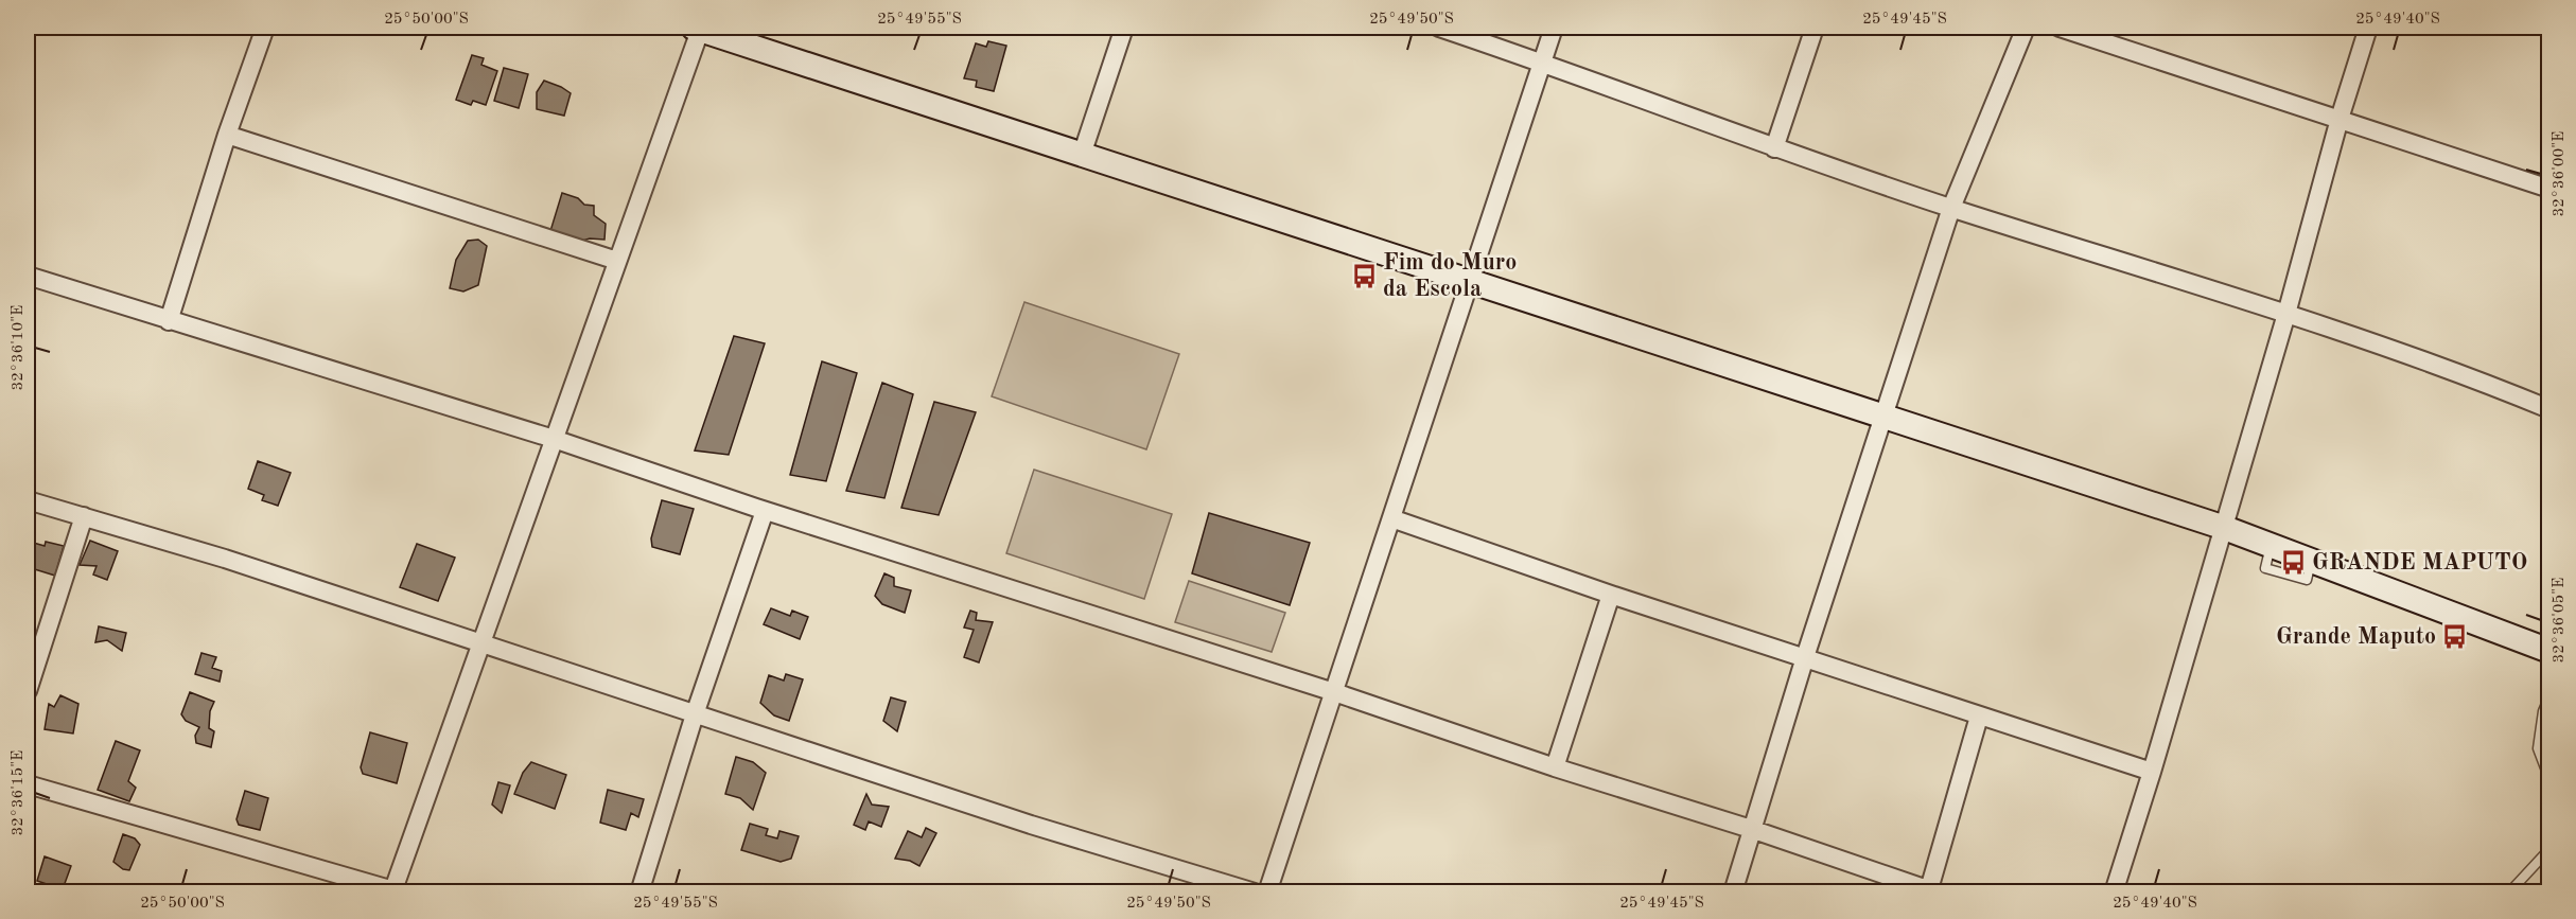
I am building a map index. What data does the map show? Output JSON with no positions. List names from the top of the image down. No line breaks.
{"places":{"bus stop":["Fim do Muro da Escola","GRANDE MAPUTO","Grande Maputo"]},"coordinates":["25°50'00\"S","25°49'55\"S","25°49'50\"S","25°49'45\"S","25°49'40\"S","32°36'00\"E","32°36'10\"E","32°36'05\"E","32°36'15\"E"]}
